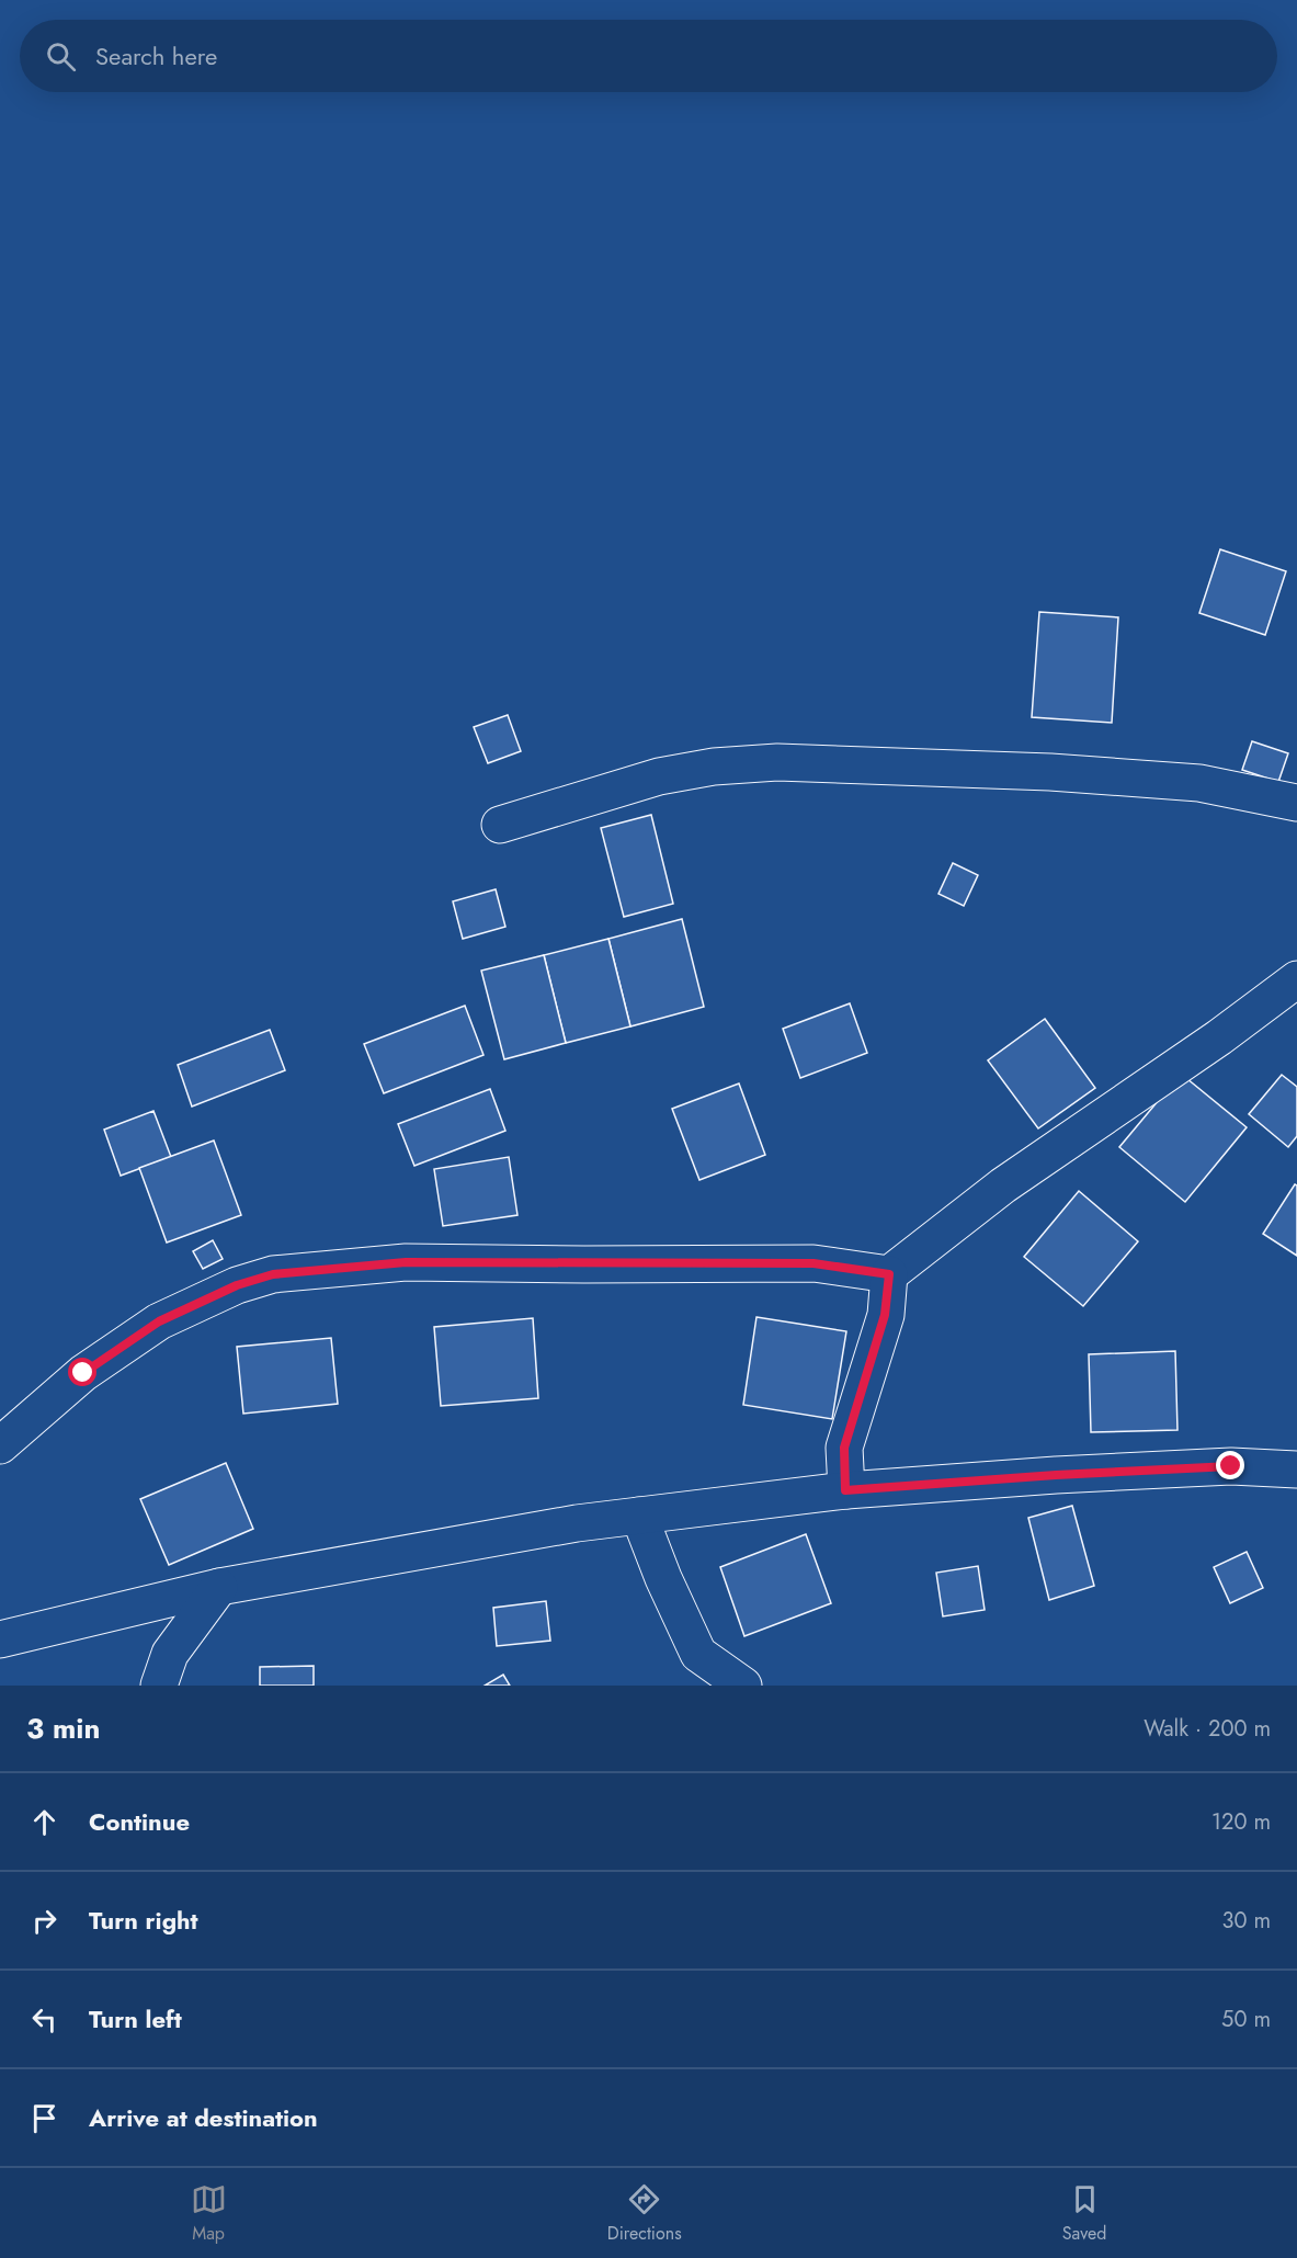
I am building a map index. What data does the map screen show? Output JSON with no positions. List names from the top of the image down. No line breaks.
{"page":{"search":"Search here","heading":["3 min","Walk · 200 m"],"list":[["Continue","120 m"],["Turn right","30 m"],["Turn left","50 m"],"Arrive at destination"],"nav":["Map","Directions","Saved"]}}
